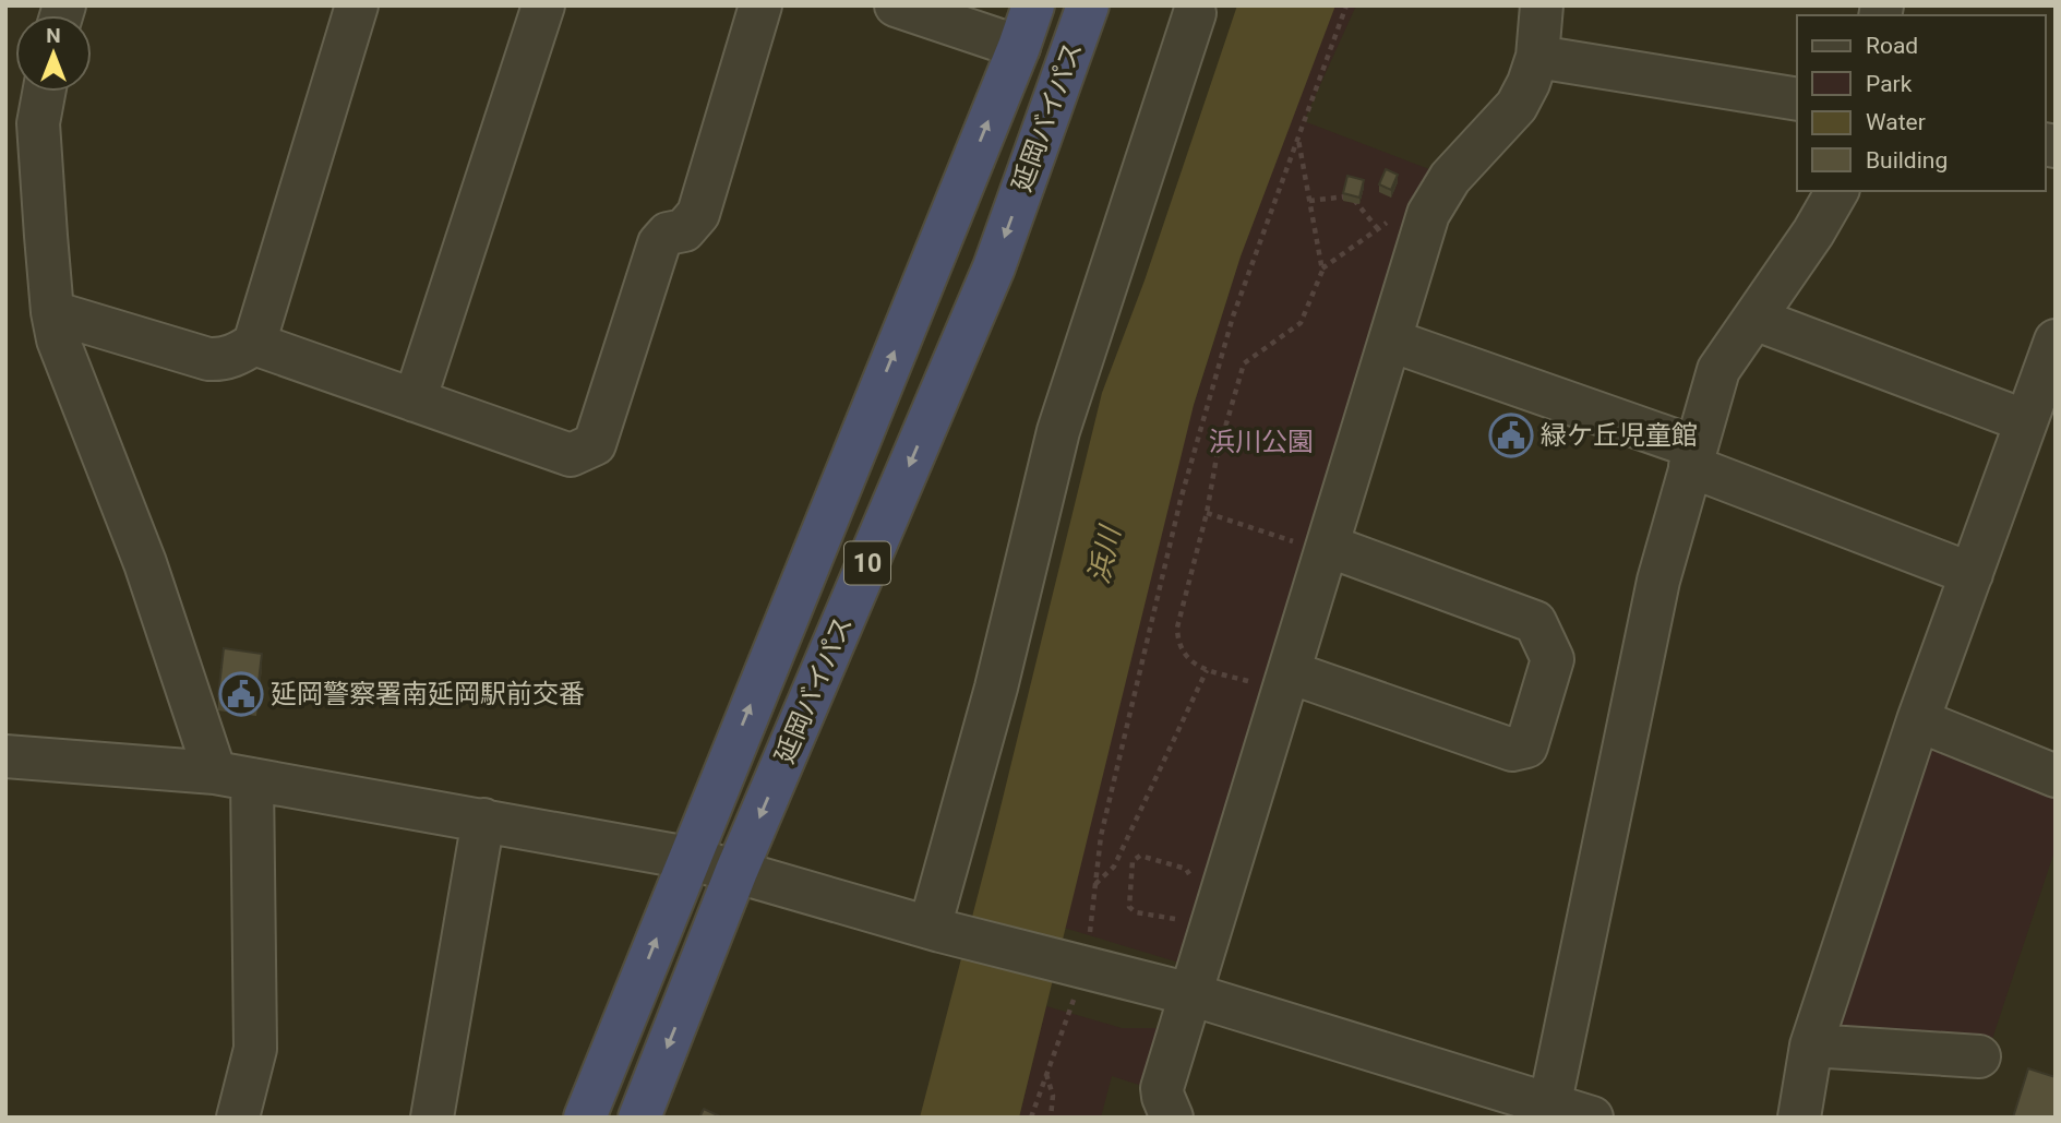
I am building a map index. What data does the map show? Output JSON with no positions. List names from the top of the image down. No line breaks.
{"streets":{"highway":["延岡バイパス","10"]},"water":["浜川"],"parks":["浜川公園"],"places":{"public building":["緑ケ丘児童館","延岡警察署南延岡駅前交番"]},"legend":["Road","Park","Water","Building"],"north":"top"}
